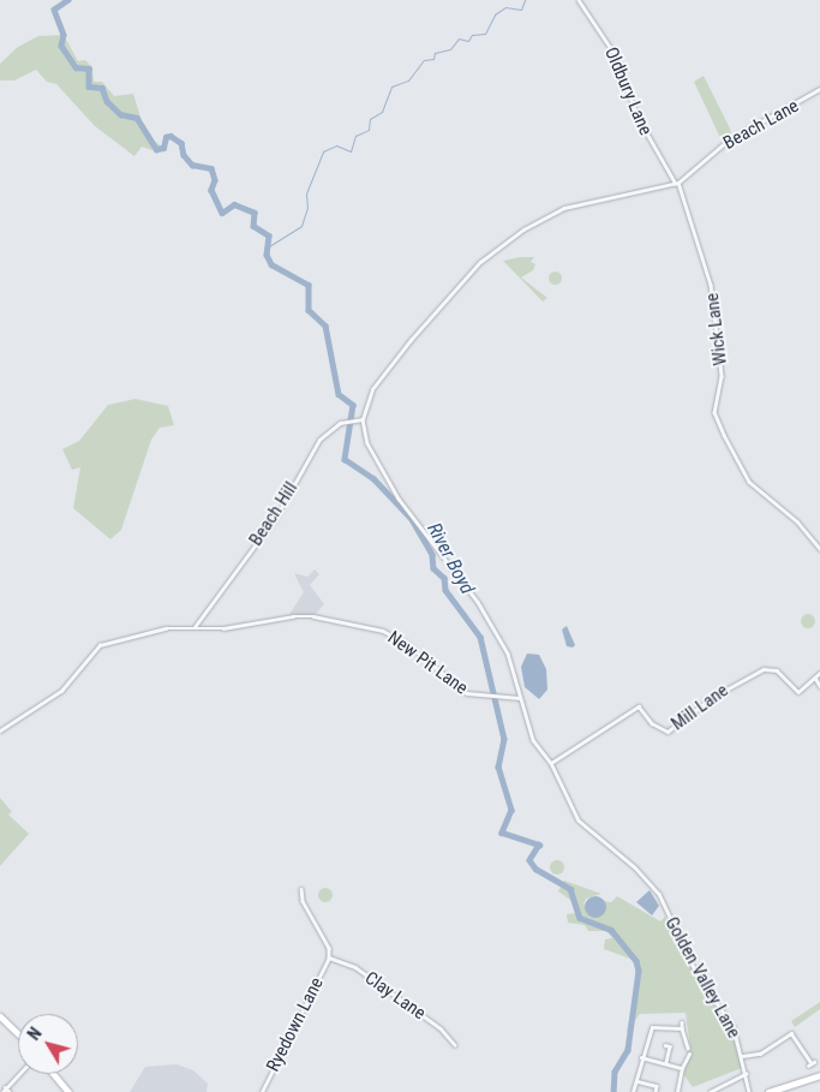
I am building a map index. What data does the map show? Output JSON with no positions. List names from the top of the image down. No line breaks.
{"streets":{"street":["Oldbury Lane","Beach Lane","Wick Lane","Beach Hill","New Pit Lane","Mill Lane","Golden Valley Lane","Clay Lane","Ryedown Lane"]},"crossings":[["Oldbury Lane","Beach Lane"],["Oldbury Lane","Wick Lane"],["Beach Lane","Wick Lane"],["Beach Hill","New Pit Lane"],["Beach Hill","Golden Valley Lane"],["New Pit Lane","Golden Valley Lane"],["Mill Lane","Golden Valley Lane"],["Clay Lane","Ryedown Lane"]],"water":["River Boyd"],"north":"top left"}
